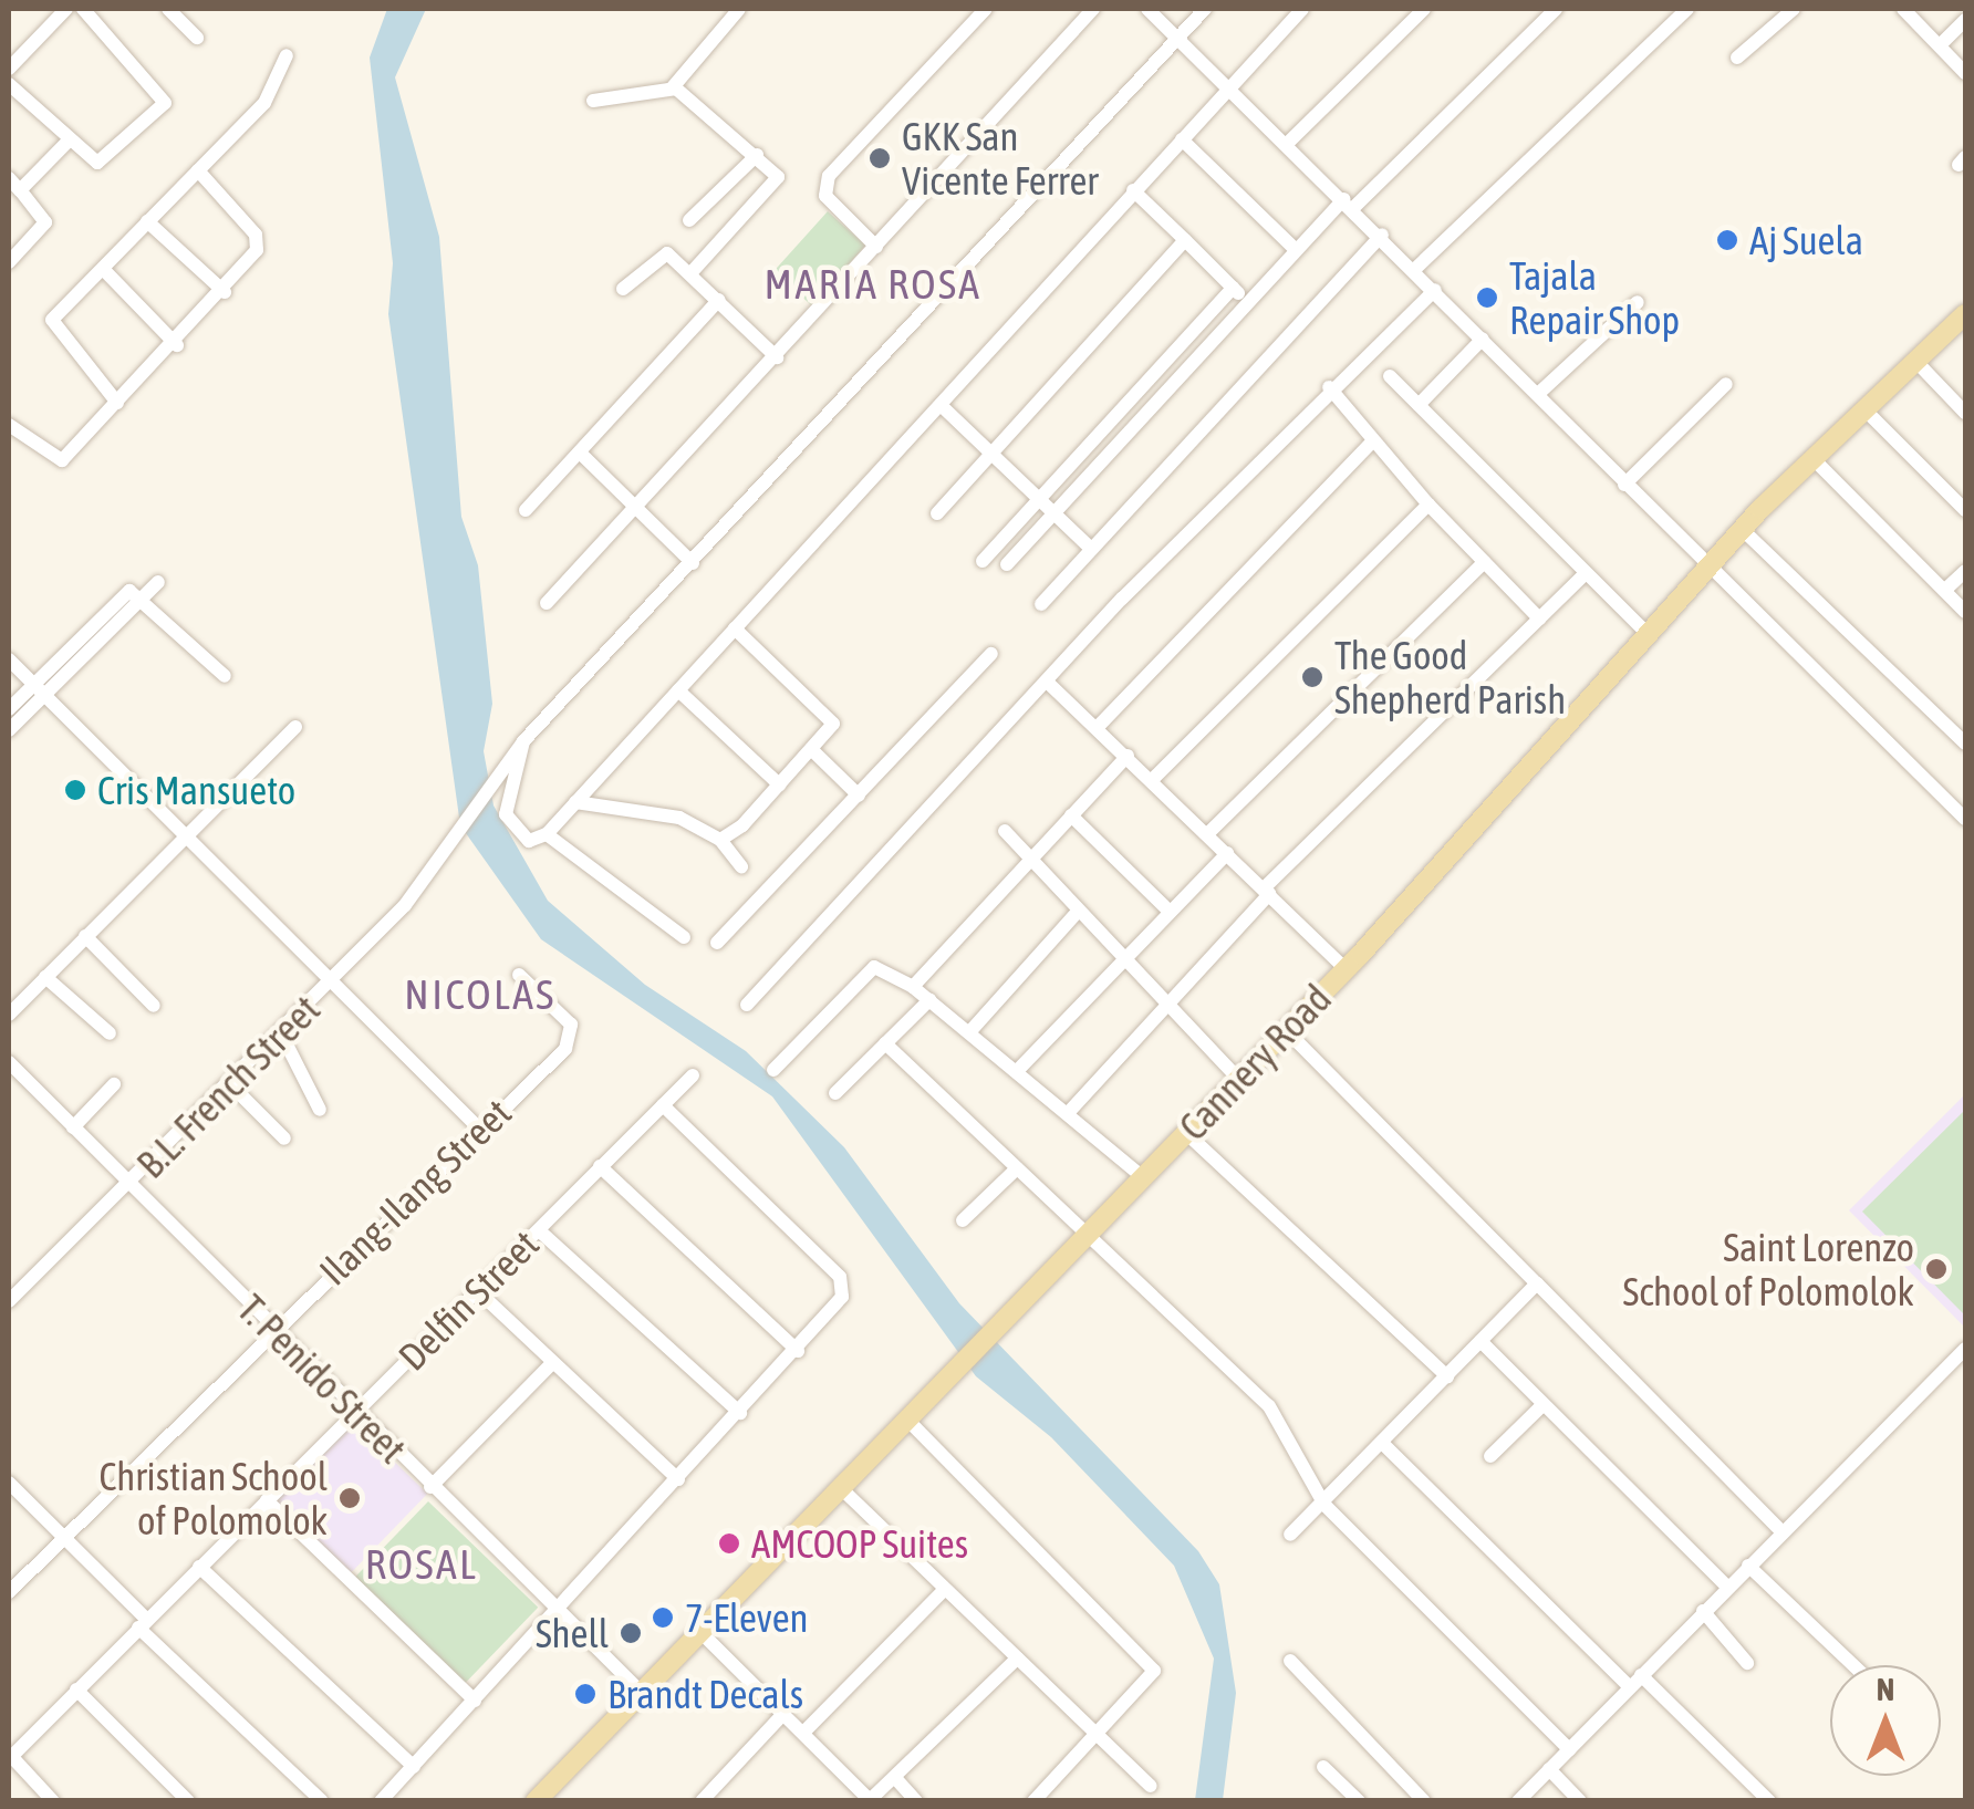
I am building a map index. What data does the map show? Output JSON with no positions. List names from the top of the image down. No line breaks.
{"streets":{"main road":["Cannery Road"],"street":["B.L. French Street","Ilang-Ilang Street","Delfin Street","T. Penido Street"]},"crossings":[["Cannery Road","T. Penido Street"],["B.L. French Street","T. Penido Street"],["Ilang-Ilang Street","T. Penido Street"],["Delfin Street","T. Penido Street"]],"districts":["MARIA ROSA","NICOLAS","ROSAL"],"places":["GKK San Vicente Ferrer","Aj Suela","Tajala Repair Shop","The Good Shepherd Parish","Cris Mansueto","Saint Lorenzo School of Polomolok","Christian School of Polomolok","AMCOOP Suites","7-Eleven","Shell","Brandt Decals"],"north":"top"}
